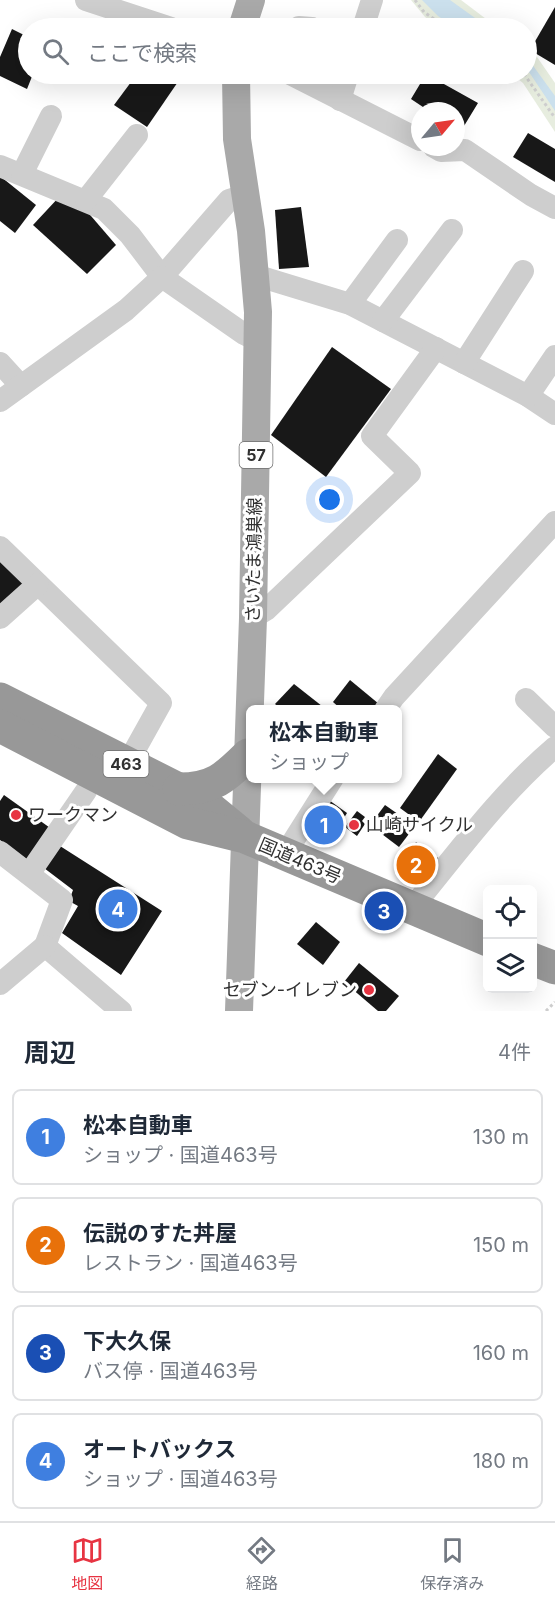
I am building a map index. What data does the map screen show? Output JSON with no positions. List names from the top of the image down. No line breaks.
{"streets":{"highway":["463","国道463号"],"main road":["57","さいたま鴻巣線"]},"crossings":[["さいたま鴻巣線","国道463号"]],"places":["ワークマン","山崎サイクル","セブン-イレブン"],"north":"top right","page":{"search":"ここで検索","popup":["松本自動車","ショップ"],"pins":["1","2","4","3"],"heading":["周辺","4件"],"list":[{"mark":"1","name":"松本自動車","note":"ショップ · 国道463号","value":"130 m"},{"mark":"2","name":"伝説のすた丼屋","note":"レストラン · 国道463号","value":"150 m"},{"mark":"3","name":"下大久保","note":"バス停 · 国道463号","value":"160 m"},{"mark":"4","name":"オートバックス","note":"ショップ · 国道463号","value":"180 m"}],"nav":["地図","経路","保存済み"]}}
